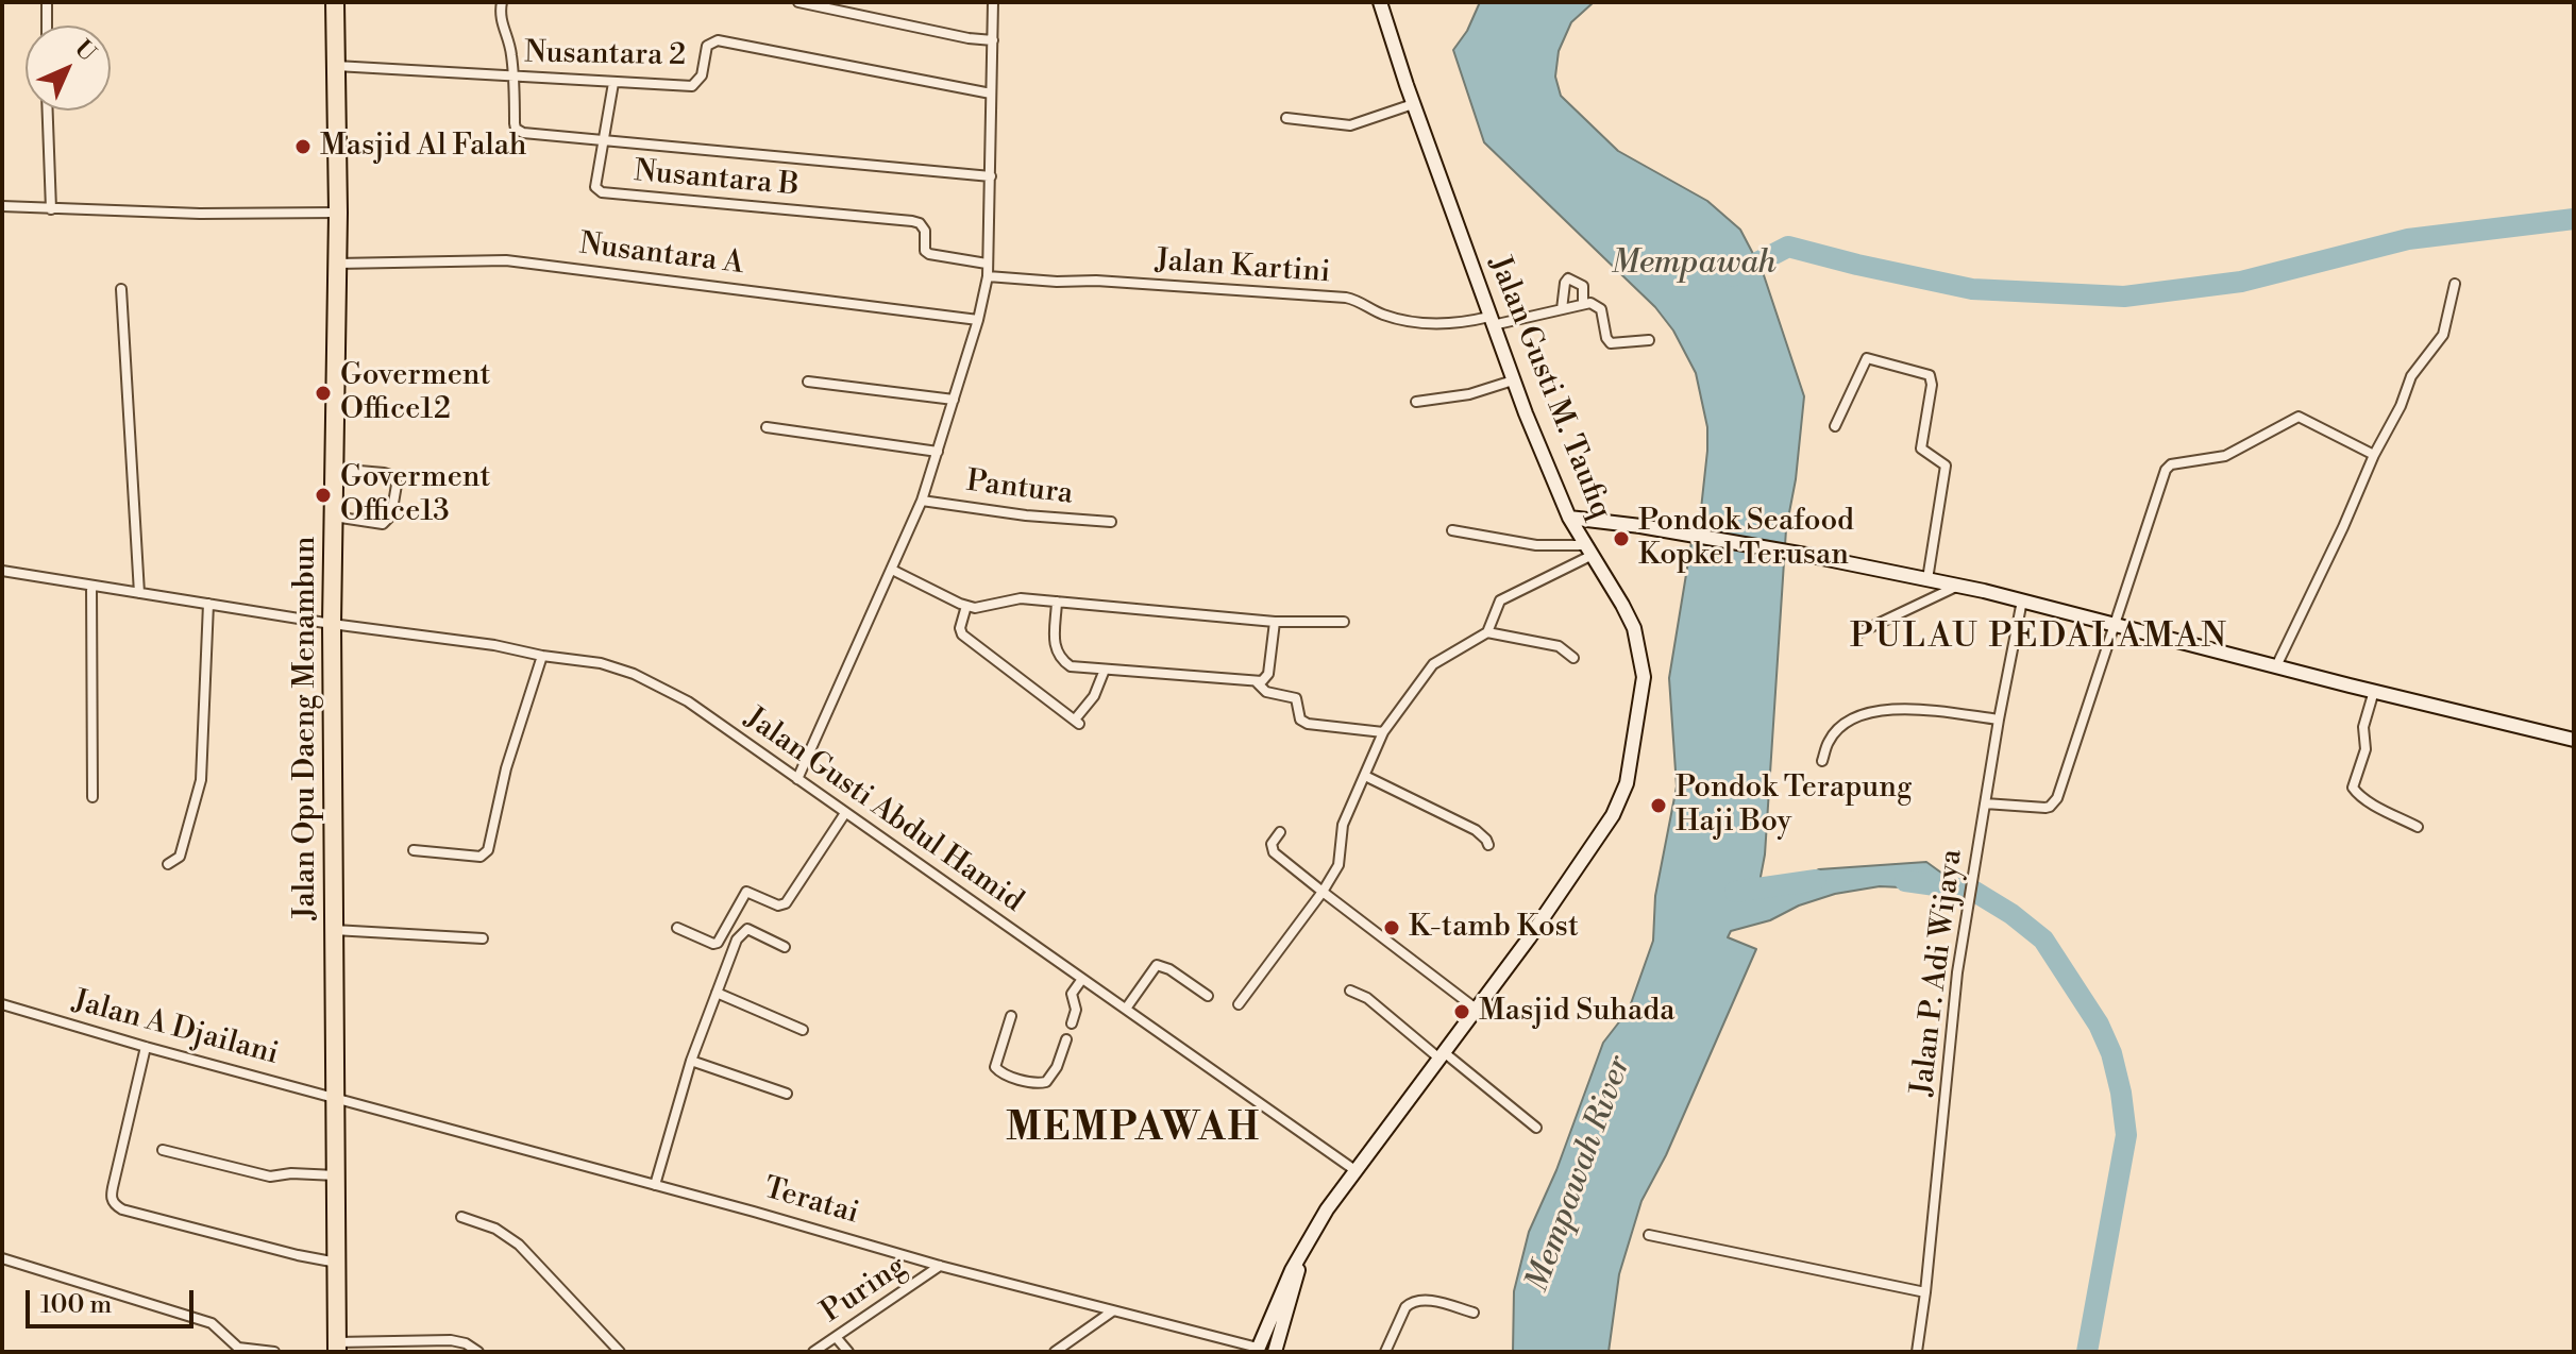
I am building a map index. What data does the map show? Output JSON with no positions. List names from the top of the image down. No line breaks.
{"streets":{"highway":["Jalan Opu Daeng Menambun"],"main road":["Jalan Gusti M. Taufiq","Teratai"],"street":["Nusantara 2","Nusantara B","Nusantara A","Jalan Kartini","Pantura","Jalan Gusti Abdul Hamid","Jalan P. Adi Wijaya","Jalan A Djailani","Puring"]},"crossings":[["Nusantara 2","Jalan Opu Daeng Menambun"],["Nusantara A","Jalan Opu Daeng Menambun"],["Jalan Kartini","Jalan Gusti M. Taufiq"],["Jalan Gusti M. Taufiq","Jalan Gusti Abdul Hamid"],["Jalan Gusti M. Taufiq","Teratai"],["Jalan Opu Daeng Menambun","Jalan Gusti Abdul Hamid"],["Jalan Opu Daeng Menambun","Jalan A Djailani"],["Jalan Opu Daeng Menambun","Teratai"],["Jalan A Djailani","Teratai"],["Teratai","Puring"]],"districts":["PULAU PEDALAMAN","MEMPAWAH"],"water":["Mempawah","Mempawah River"],"places":["Masjid Al Falah","Goverment Office12","Goverment Office13","Pondok Seafood Kopkel Terusan","Pondok Terapung Haji Boy","K-tamb Kost","Masjid Suhada"],"scale_bar":"100 m","north":"top right"}
